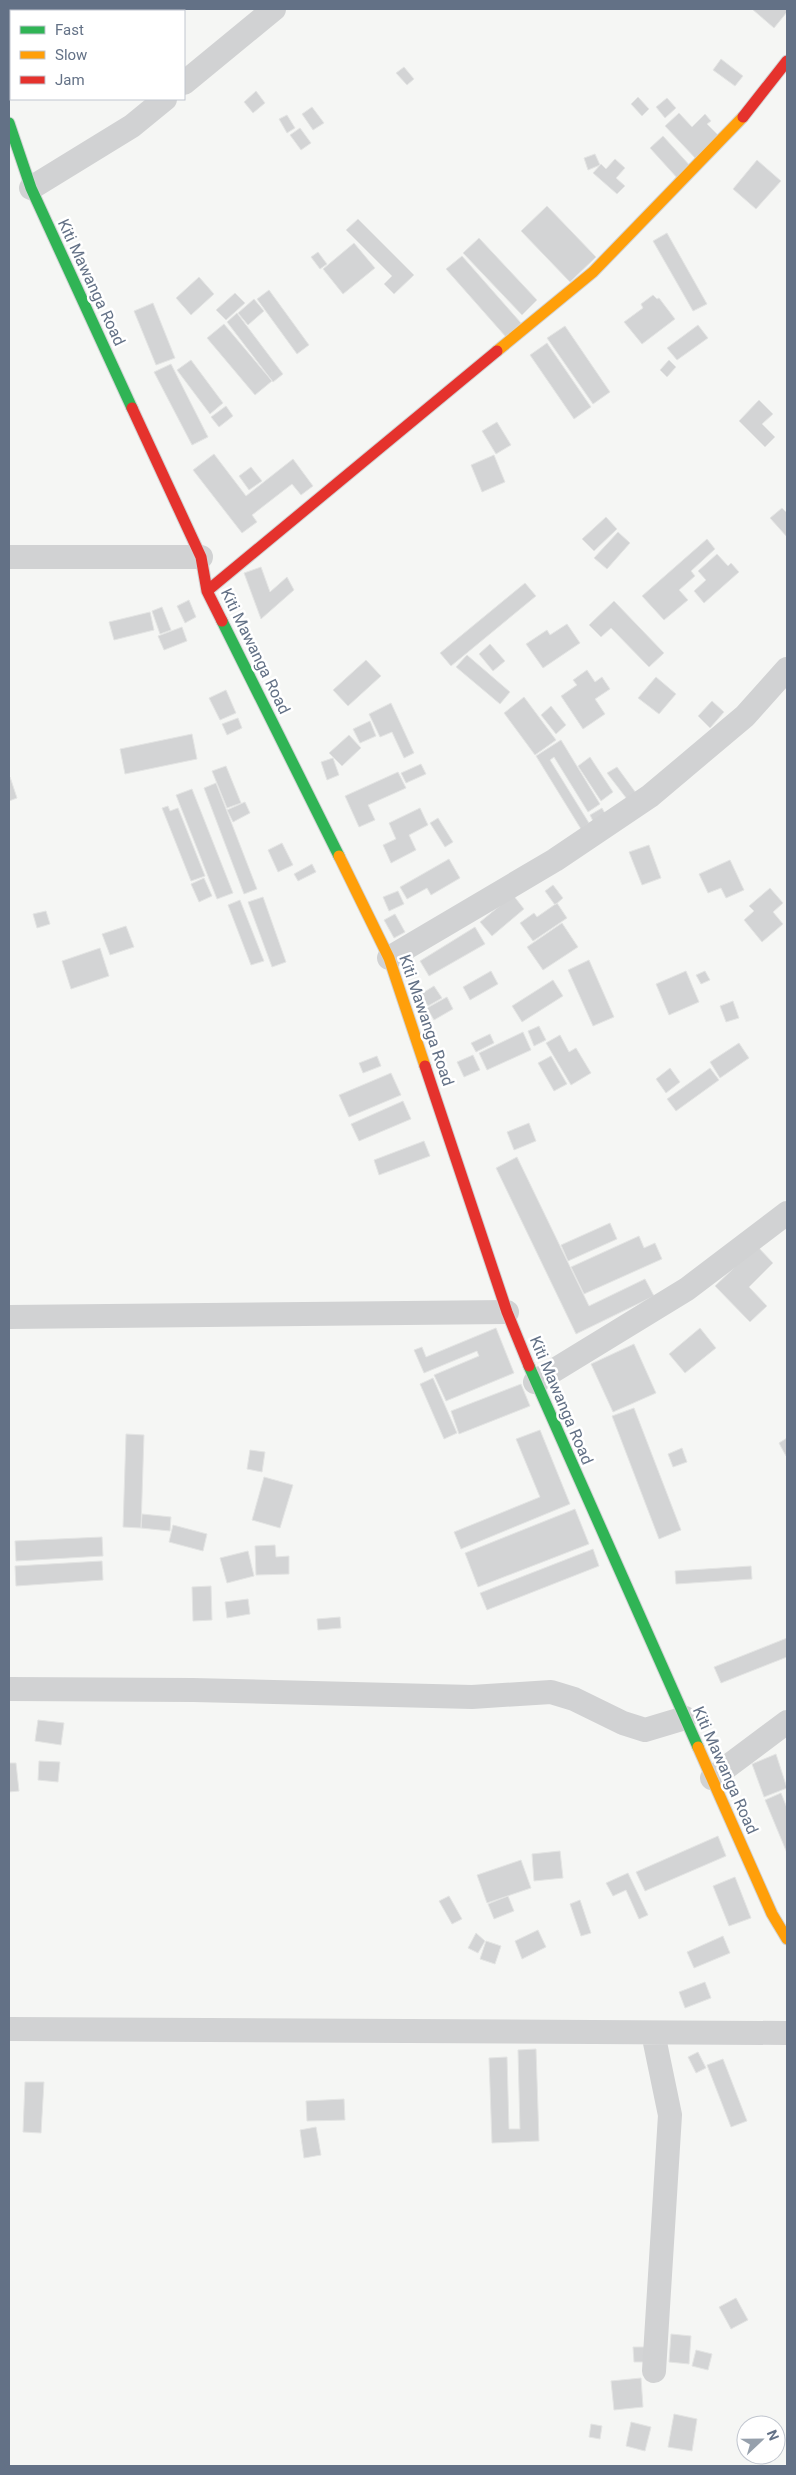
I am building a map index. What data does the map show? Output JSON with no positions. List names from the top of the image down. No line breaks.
{"streets":{"street":["Kiti Mawanga Road"]},"legend":["Fast","Slow","Jam"],"north":"right"}
